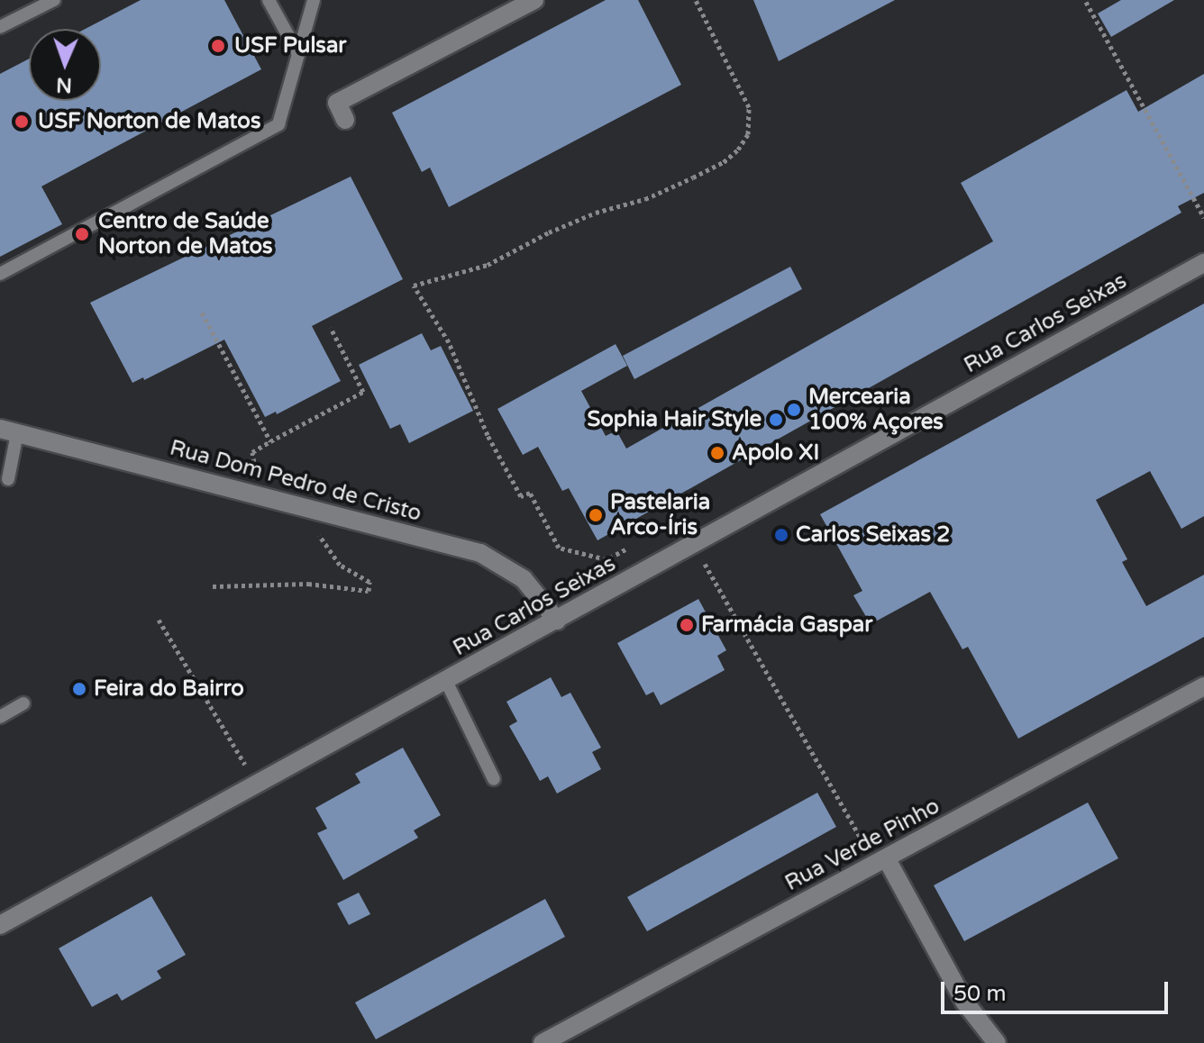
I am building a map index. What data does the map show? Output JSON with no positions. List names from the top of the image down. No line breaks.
{"streets":{"street":["Rua Carlos Seixas","Rua Dom Pedro de Cristo","Rua Verde Pinho"]},"crossings":[["Rua Carlos Seixas","Rua Dom Pedro de Cristo"]],"places":["USF Pulsar","USF Norton de Matos","Centro de Saúde Norton de Matos","Mercearia 100% Açores","Sophia Hair Style","Apolo XI","Pastelaria Arco-Íris","Carlos Seixas 2","Farmácia Gaspar","Feira do Bairro"],"scale_bar":"50 m","north":"bottom"}
